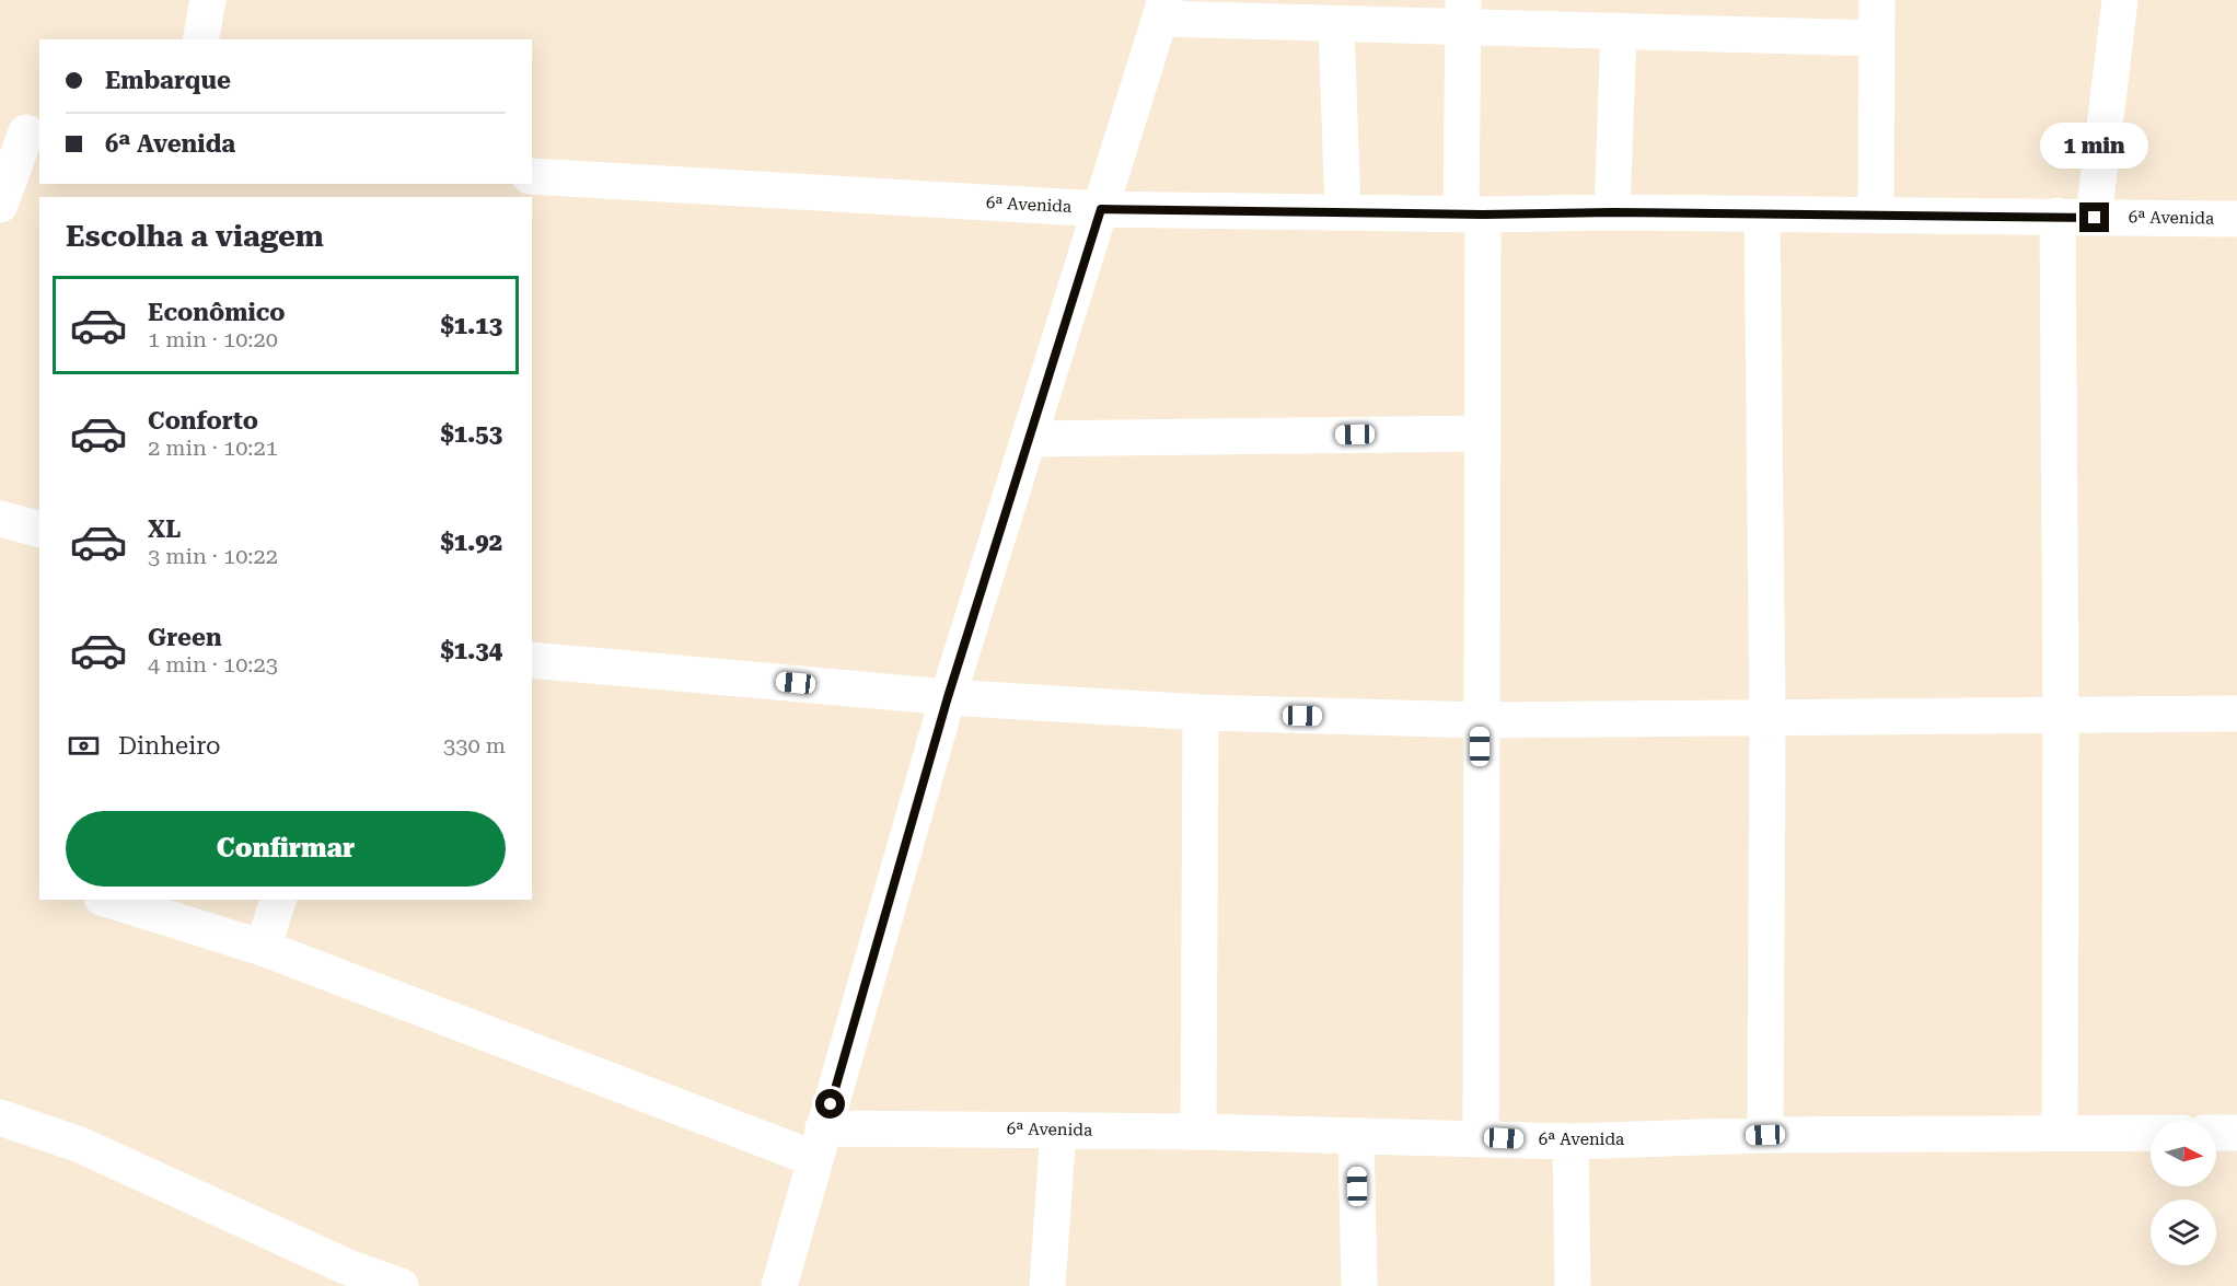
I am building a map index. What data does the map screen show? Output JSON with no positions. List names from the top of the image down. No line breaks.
{"streets":{"street":["6ª Avenida"]},"north":"right","page":{"banner":["Embarque","6ª Avenida"],"bubble":"1 min","heading":"Escolha a viagem","list":[{"name":"Econômico","note":"1 min · 10:20","value":"$1.13"},{"name":"Conforto","note":"2 min · 10:21","value":"$1.53"},{"name":"XL","note":"3 min · 10:22","value":"$1.92"},{"name":"Green","note":"4 min · 10:23","value":"$1.34"}],"pay":["Dinheiro","330 m"],"buttons":"Confirmar"}}
